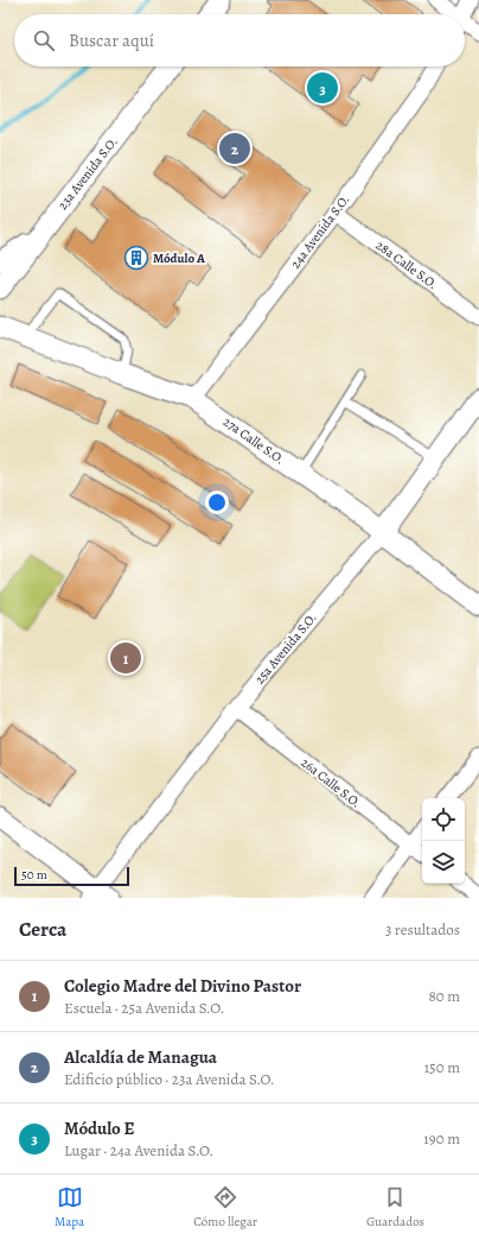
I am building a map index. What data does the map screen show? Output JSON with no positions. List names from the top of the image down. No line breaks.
{"streets":{"street":["23a Avenida S.O.","24a Avenida S.O.","28a Calle S.O.","27a Calle S.O.","25a Avenida S.O.","26a Calle S.O."]},"crossings":[["24a Avenida S.O.","28a Calle S.O."],["24a Avenida S.O.","27a Calle S.O."],["27a Calle S.O.","25a Avenida S.O."],["25a Avenida S.O.","26a Calle S.O."]],"places":{"building":["Módulo A"]},"scale_bar":"50 m","page":{"search":"Buscar aquí","pins":["3","2","1"],"scale":"50 m","heading":["Cerca","3 resultados"],"list":[{"mark":"1","name":"Colegio Madre del Divino Pastor","note":"Escuela · 25a Avenida S.O.","value":"80 m"},{"mark":"2","name":"Alcaldía de Managua","note":"Edificio público · 23a Avenida S.O.","value":"150 m"},{"mark":"3","name":"Módulo E","note":"Lugar · 24a Avenida S.O.","value":"190 m"}],"nav":["Mapa","Cómo llegar","Guardados"]}}
